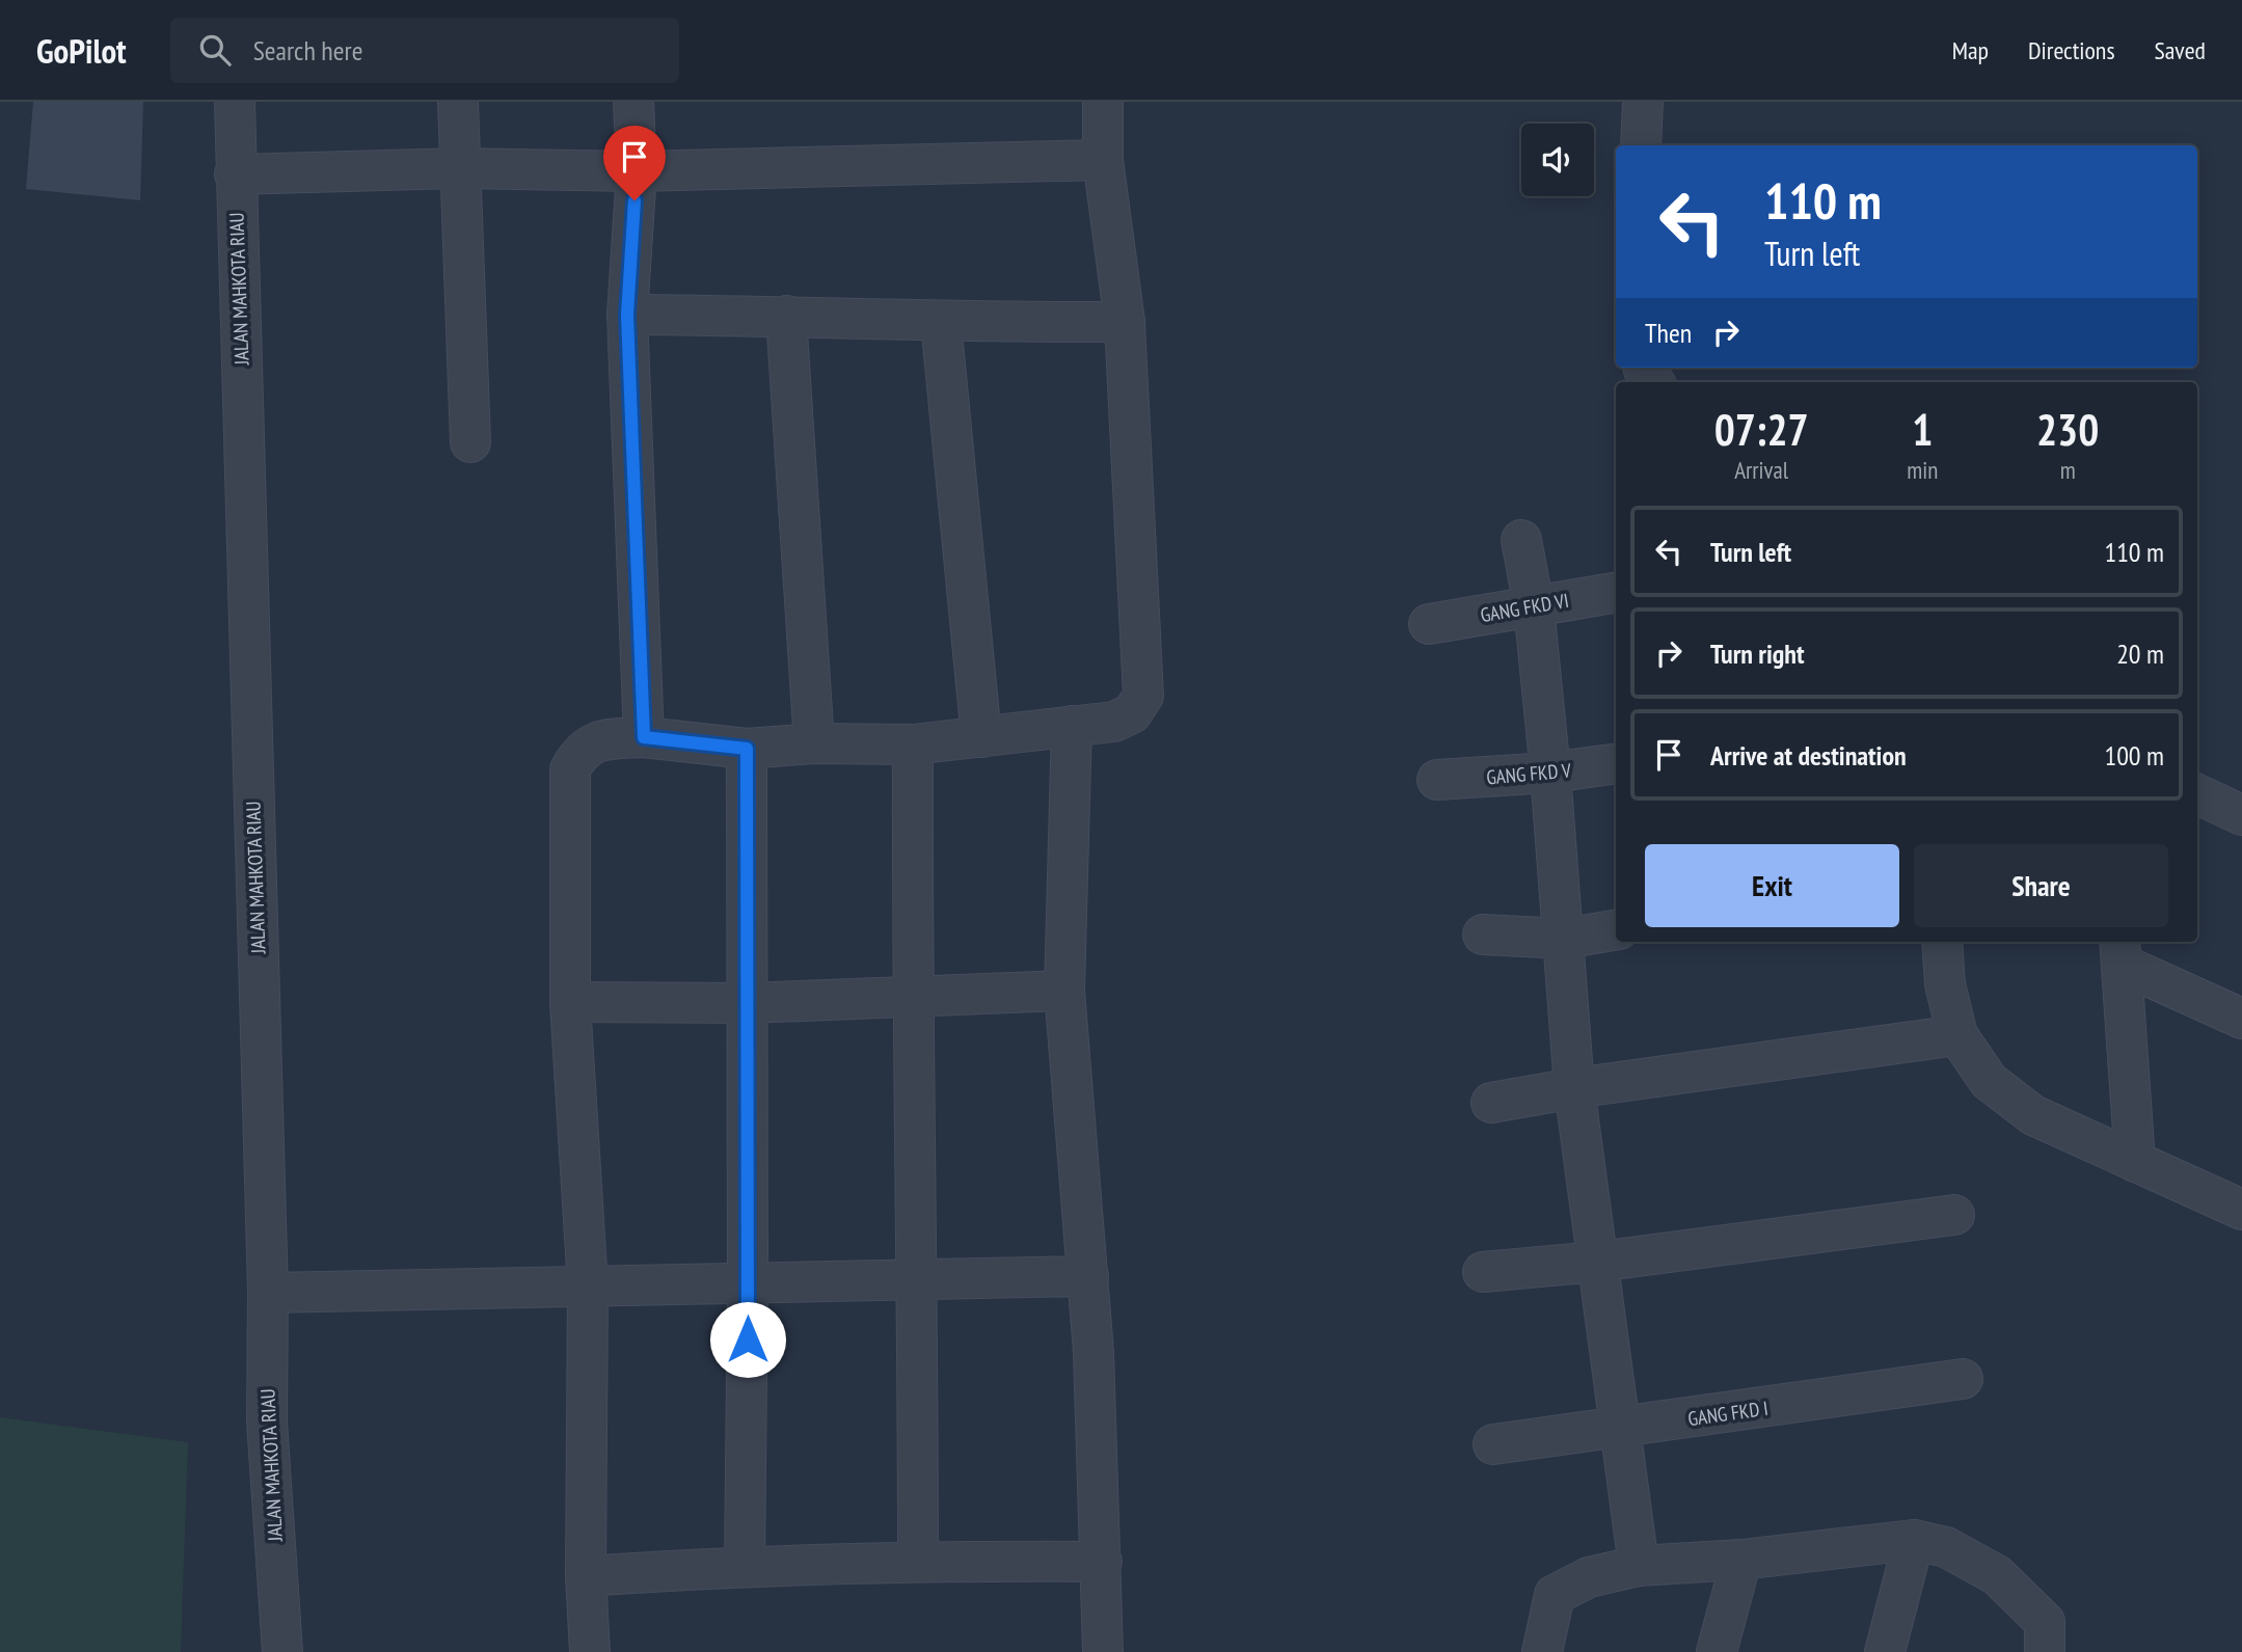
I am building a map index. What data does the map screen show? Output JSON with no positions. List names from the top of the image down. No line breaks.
{"streets":{"street":["JALAN MAHKOTA RIAU","GANG FKD VI","GANG FKD V","GANG FKD I"]},"page":{"header":"GoPilot","search":"Search here","nav":["Map","Directions","Saved"],"turn":["110 m","Turn left"],"then":"Then","eta":["07:27","Arrival","1","min","230","m"],"list":[{"name":"Turn left","value":"110 m"},{"name":"Turn right","value":"20 m"},{"name":"Arrive at destination","value":"100 m"}],"buttons":["Exit","Share"]}}
